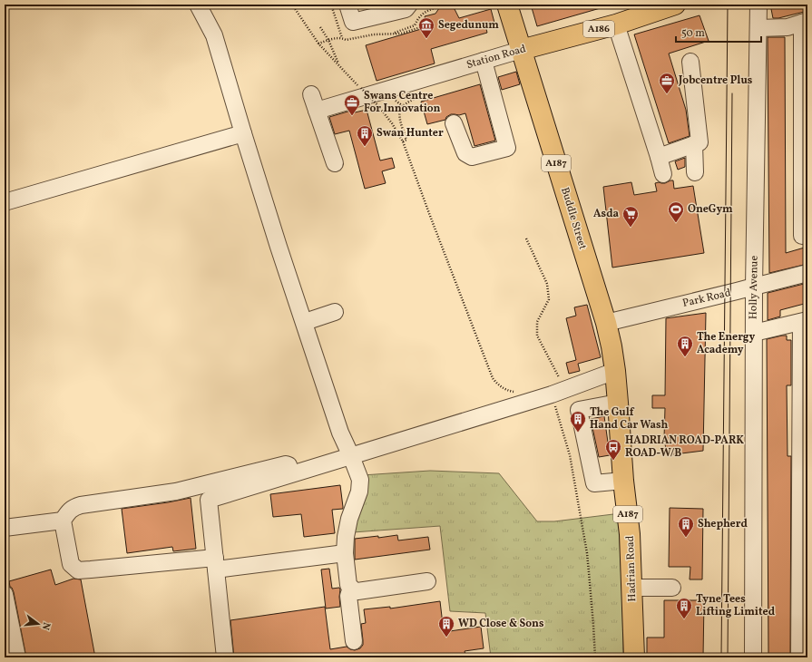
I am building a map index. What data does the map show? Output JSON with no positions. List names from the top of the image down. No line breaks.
{"streets":{"main road":["A186","Station Road","A187","Buddle Street","Hadrian Road"],"street":["Holly Avenue","Park Road"]},"crossings":[["Station Road","Buddle Street"],["Buddle Street","Park Road"],["Buddle Street","Hadrian Road"],["Holly Avenue","Park Road"]],"places":{"museum":["Segedunum"],"office":["Jobcentre Plus","Swans Centre For Innovation"],"building":["Swan Hunter","The Energy Academy","The Gulf Hand Car Wash","Shepherd","Tyne Tees Lifting Limited","WD Close & Sons"],"sports":["OneGym"],"supermarket":["Asda"],"bus stop":["HADRIAN ROAD-PARK ROAD-W/B"]},"scale_bar":"50 m","north":"right"}
